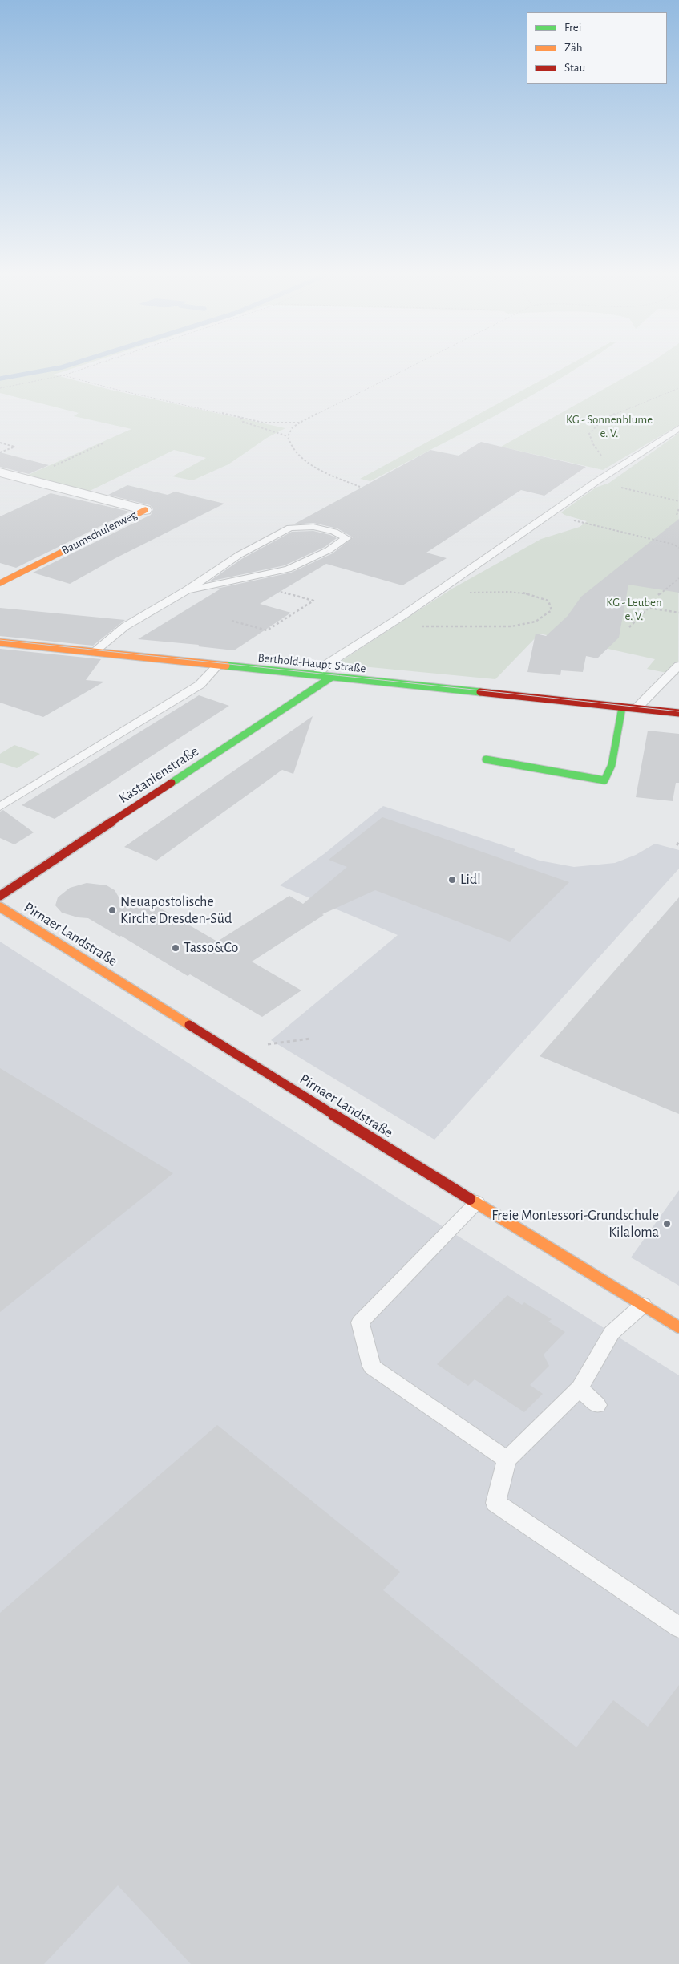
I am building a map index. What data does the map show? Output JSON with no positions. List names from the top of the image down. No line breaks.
{"streets":{"street":["Baumschulenweg","Berthold-Haupt-Straße","Kastanienstraße","Pirnaer Landstraße"]},"crossings":[["Berthold-Haupt-Straße","Kastanienstraße"]],"parks":["KG - Sonnenblume e. V.","KG - Leuben e. V."],"places":["Lidl","Neuapostolische Kirche Dresden-Süd","Tasso&Co","Freie Montessori-Grundschule Kilaloma"],"legend":["Frei","Zäh","Stau"]}
